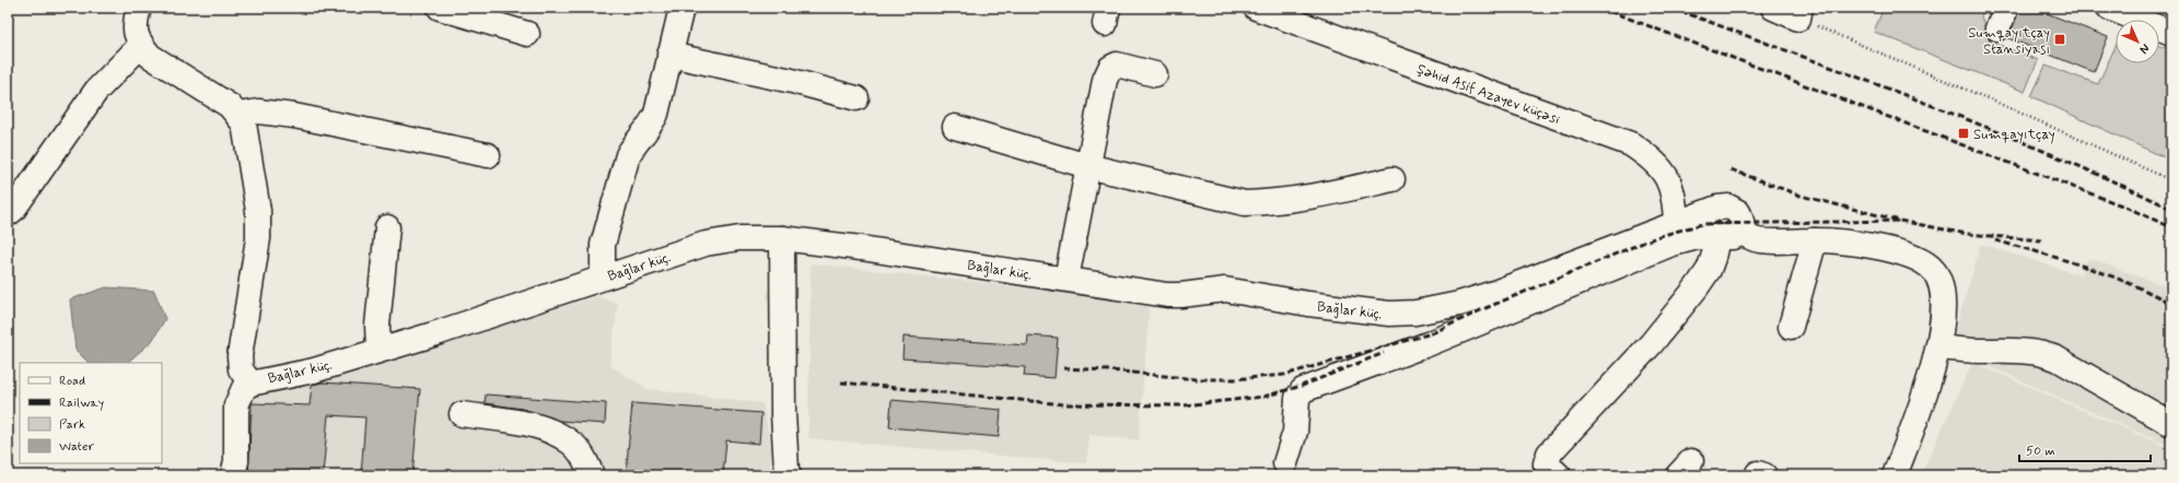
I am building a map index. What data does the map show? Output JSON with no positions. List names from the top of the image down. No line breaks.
{"streets":{"street":["Şəhid Asif Azayev küçəsi","Bağlar küç."]},"crossings":[["Şəhid Asif Azayev küçəsi","Bağlar küç."]],"places":{"transit":["Sumqayıtçay Stansiyası","Sumqayıtçay"]},"legend":["Road","Railway","Park","Water"],"scale_bar":"50 m","north":"bottom right"}
